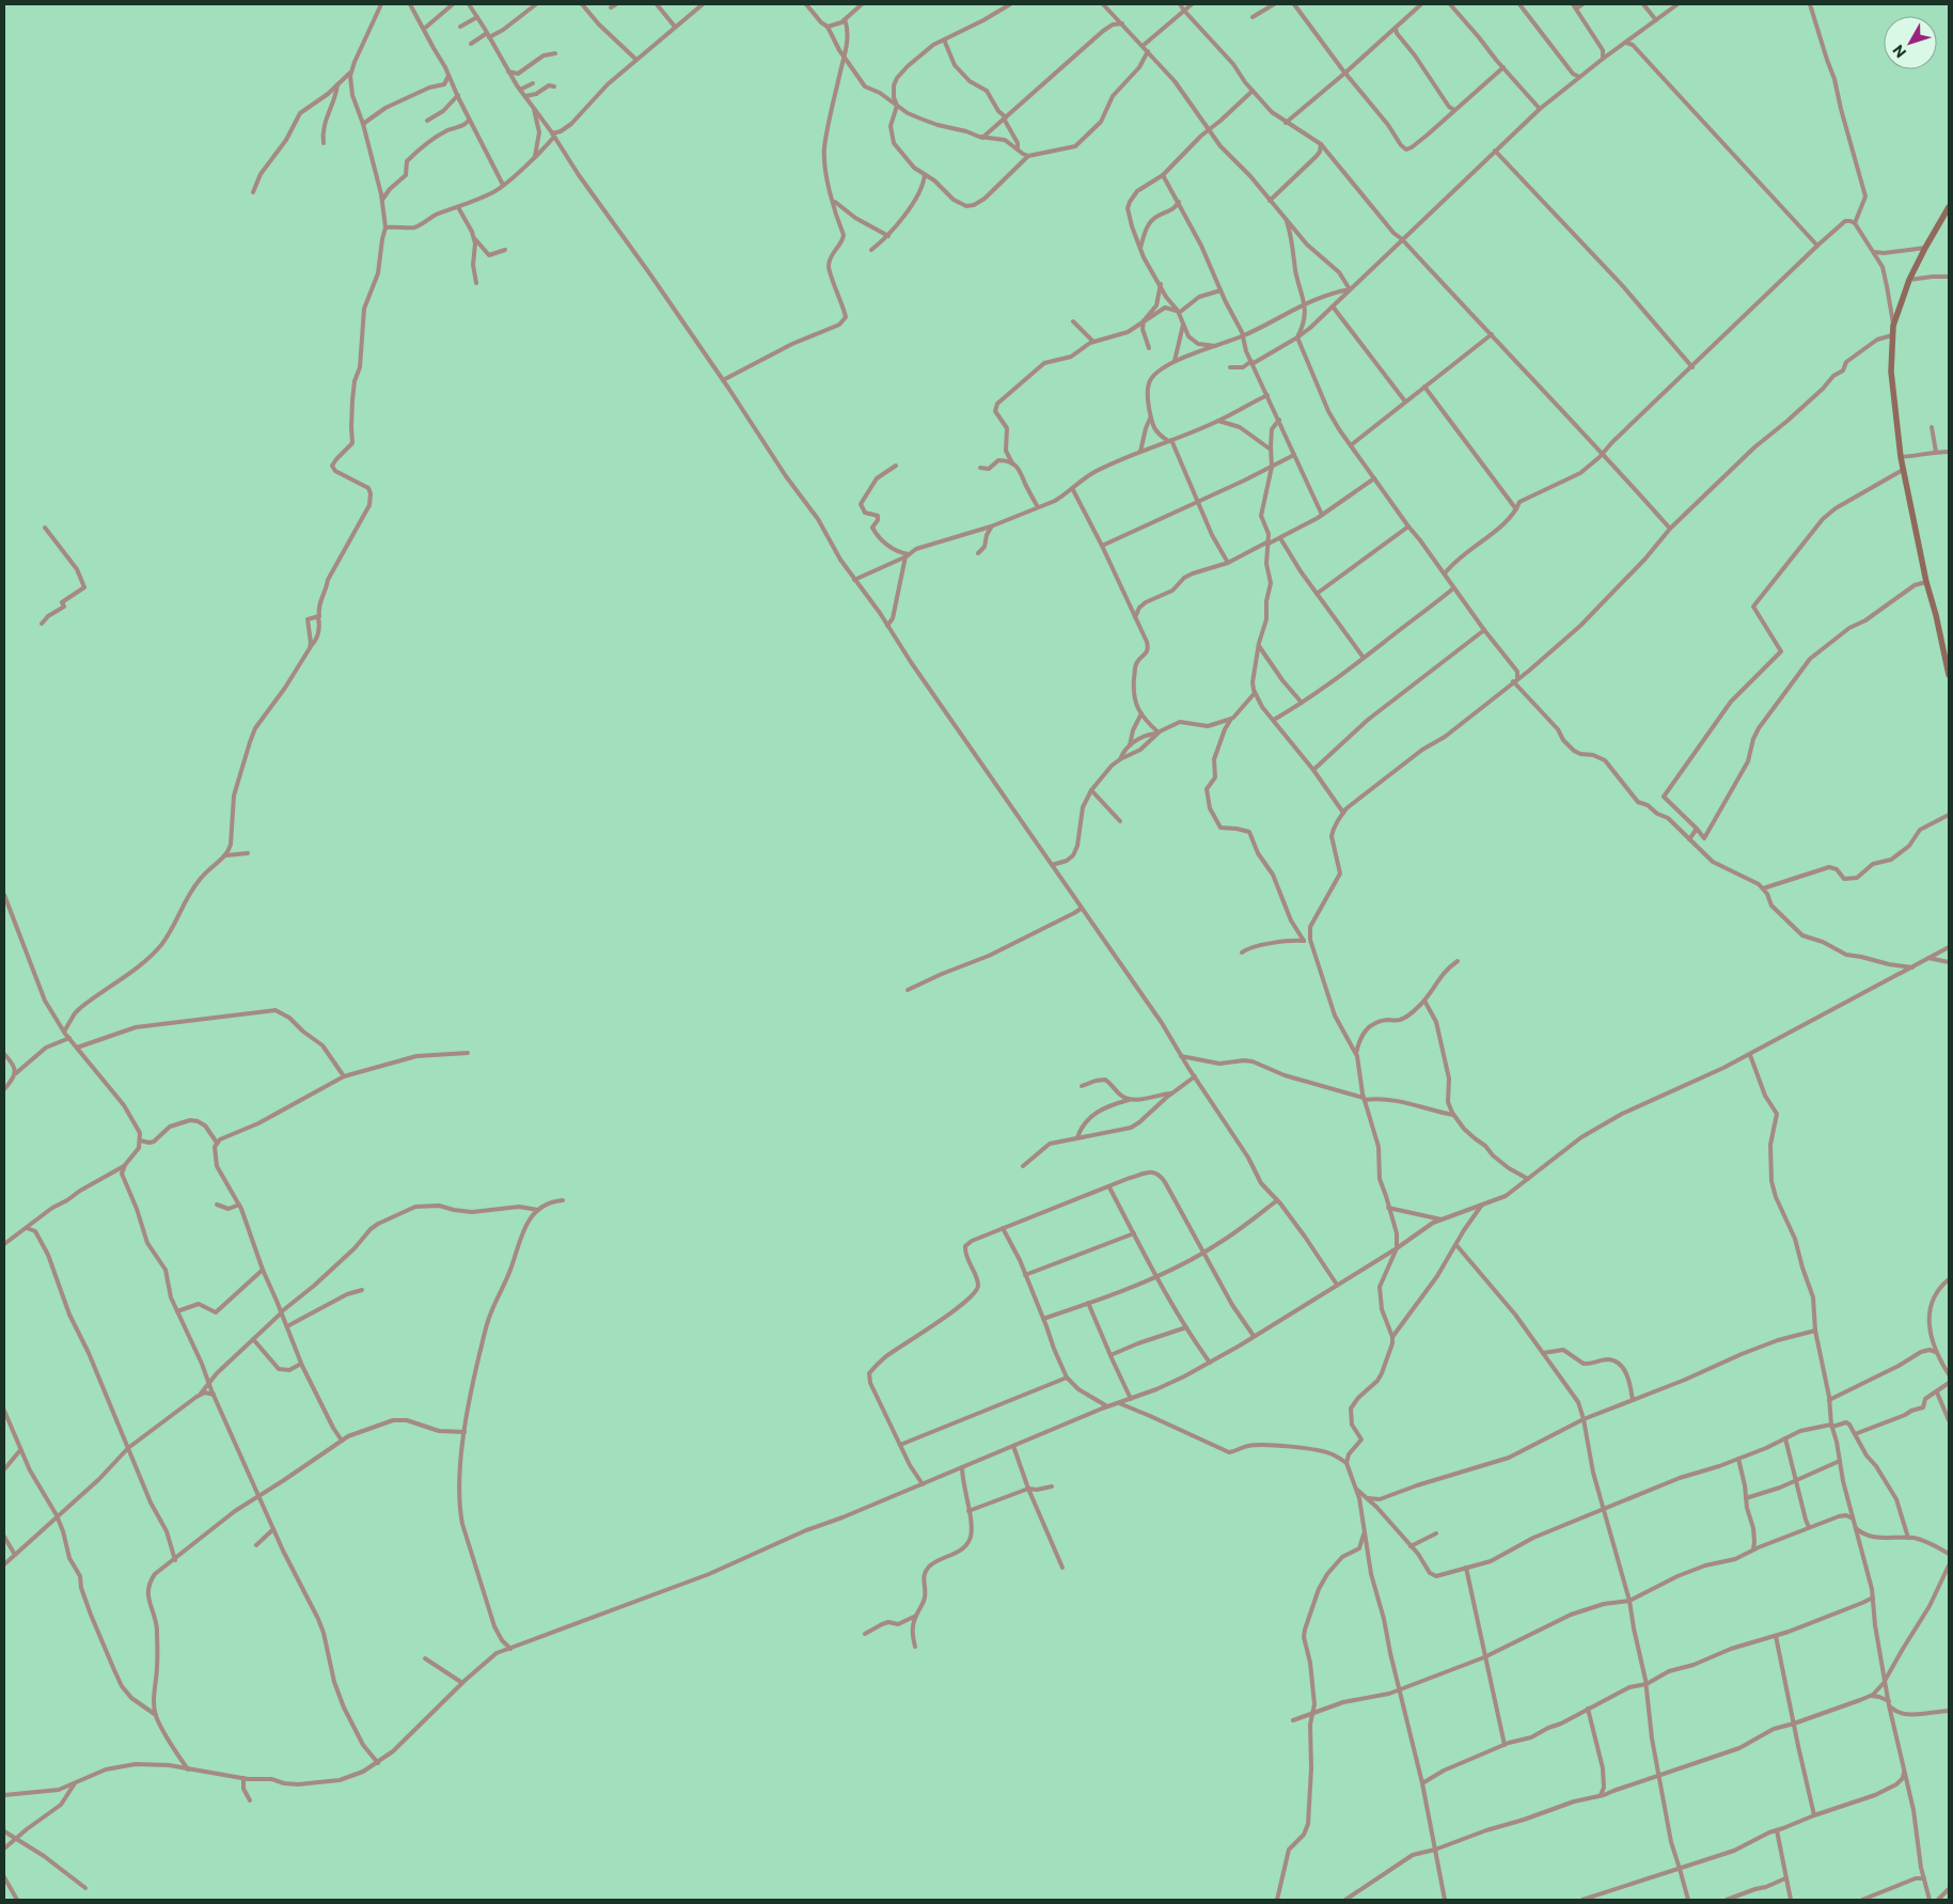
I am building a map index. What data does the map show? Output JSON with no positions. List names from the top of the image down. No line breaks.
{"north":"bottom left"}
